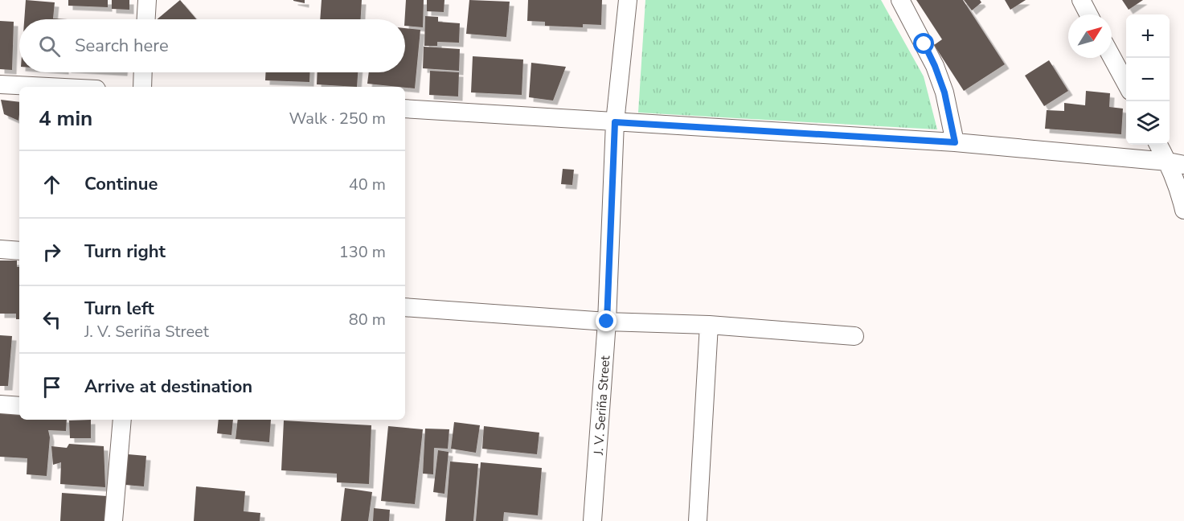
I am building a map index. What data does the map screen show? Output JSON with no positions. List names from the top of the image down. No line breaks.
{"streets":{"street":["J. V. Seriña Street"]},"north":"top right","page":{"map_buttons":["+","−"],"search":"Search here","heading":["4 min","Walk · 250 m"],"list":[["Continue","40 m"],["Turn right","130 m"],["Turn left","J. V. Seriña Street","80 m"],"Arrive at destination"]}}
